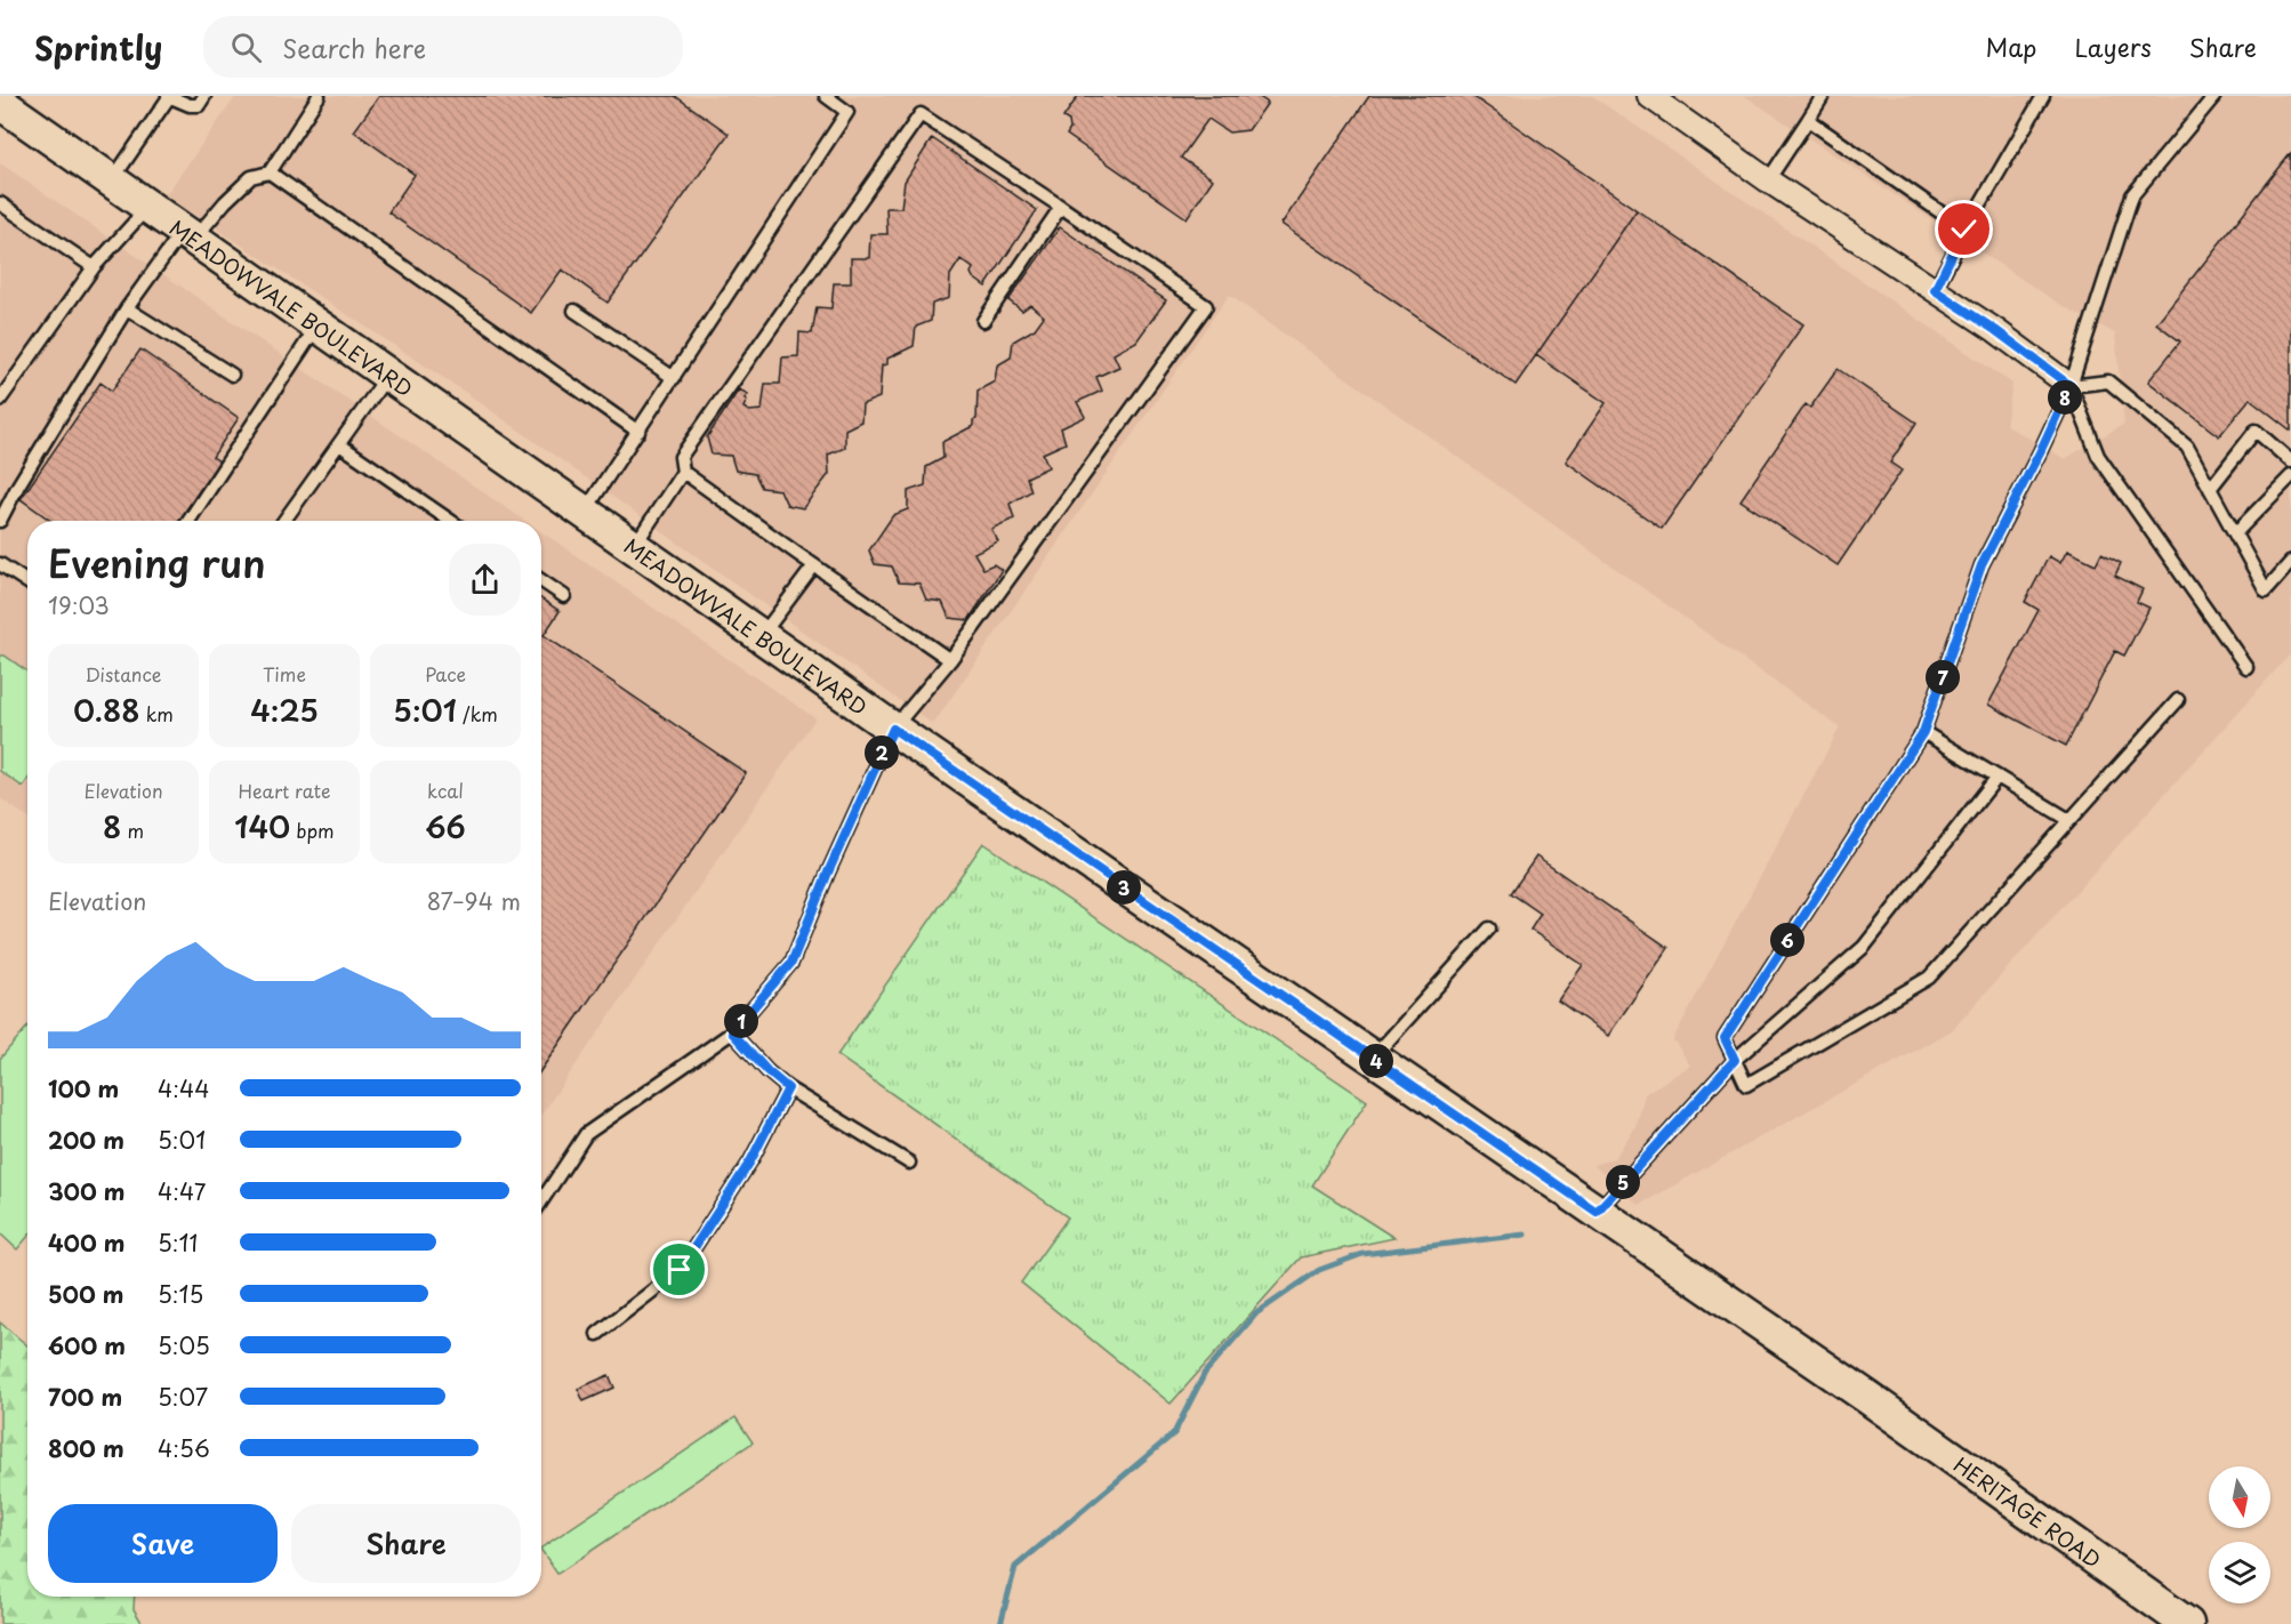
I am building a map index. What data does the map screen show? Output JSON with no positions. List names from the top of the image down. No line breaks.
{"streets":{"main road":["MEADOWVALE BOULEVARD","HERITAGE ROAD"]},"crossings":[["MEADOWVALE BOULEVARD","HERITAGE ROAD"]],"north":"bottom","page":{"header":"Sprintly","search":"Search here","nav":["Map","Layers","Share"],"pins":["8","7","2","3","6","1","4","5"],"heading":["Evening run","19:03"],"stats":[["Distance","0.88 km"],["Time","4:25"],["Pace","5:01 /km"],["Elevation","8 m"],["Heart rate","140 bpm"],["kcal","66"]],"chart":["Elevation","87–94 m"],"list":[{"name":"100 m","note":"4:44"},{"name":"200 m","note":"5:01"},{"name":"300 m","note":"4:47"},{"name":"400 m","note":"5:11"},{"name":"500 m","note":"5:15"},{"name":"600 m","note":"5:05"},{"name":"700 m","note":"5:07"},{"name":"800 m","note":"4:56"}],"buttons":["Save","Share"]}}
